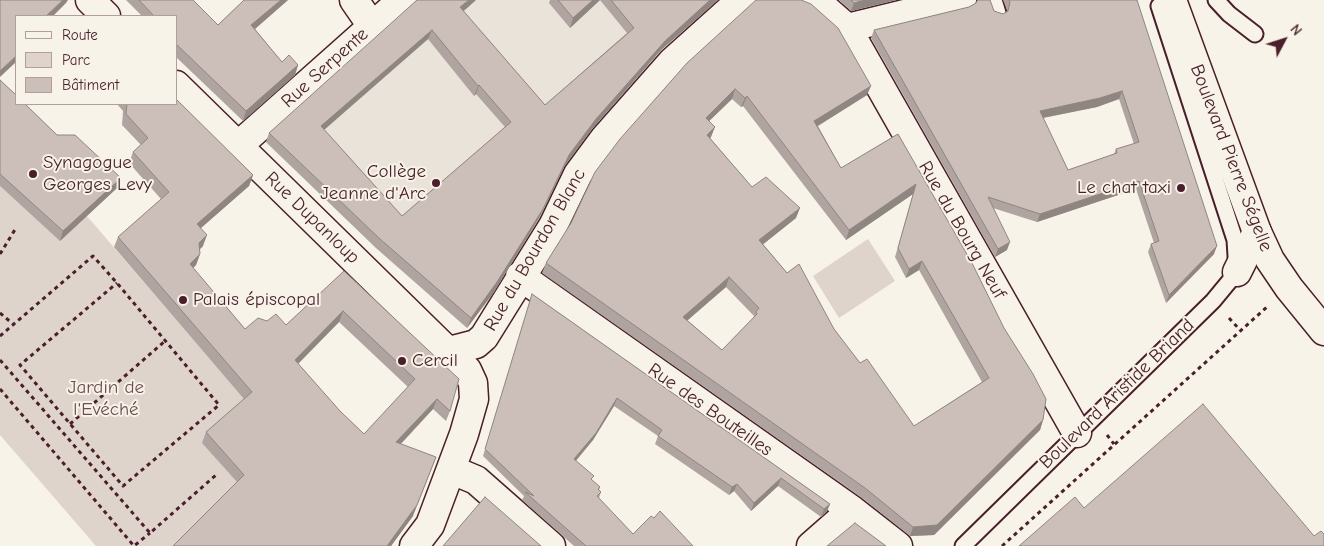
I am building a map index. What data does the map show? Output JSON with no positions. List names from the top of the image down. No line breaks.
{"streets":{"street":["Rue Serpente","Boulevard Pierre Ségelle","Rue Dupanloup","Rue du Bourg Neuf","Rue du Bourdon Blanc","Boulevard Aristide Briand","Rue des Bouteilles"]},"crossings":[["Boulevard Pierre Ségelle","Boulevard Aristide Briand"],["Rue Dupanloup","Rue du Bourdon Blanc"],["Rue du Bourg Neuf","Boulevard Aristide Briand"],["Rue du Bourdon Blanc","Rue des Bouteilles"]],"parks":["Jardin de l'Evéché"],"places":["Synagogue Georges Levy","Collège Jeanne d'Arc","Le chat taxi","Palais épiscopal","Cercil"],"legend":["Route","Parc","Bâtiment"],"north":"top right"}
